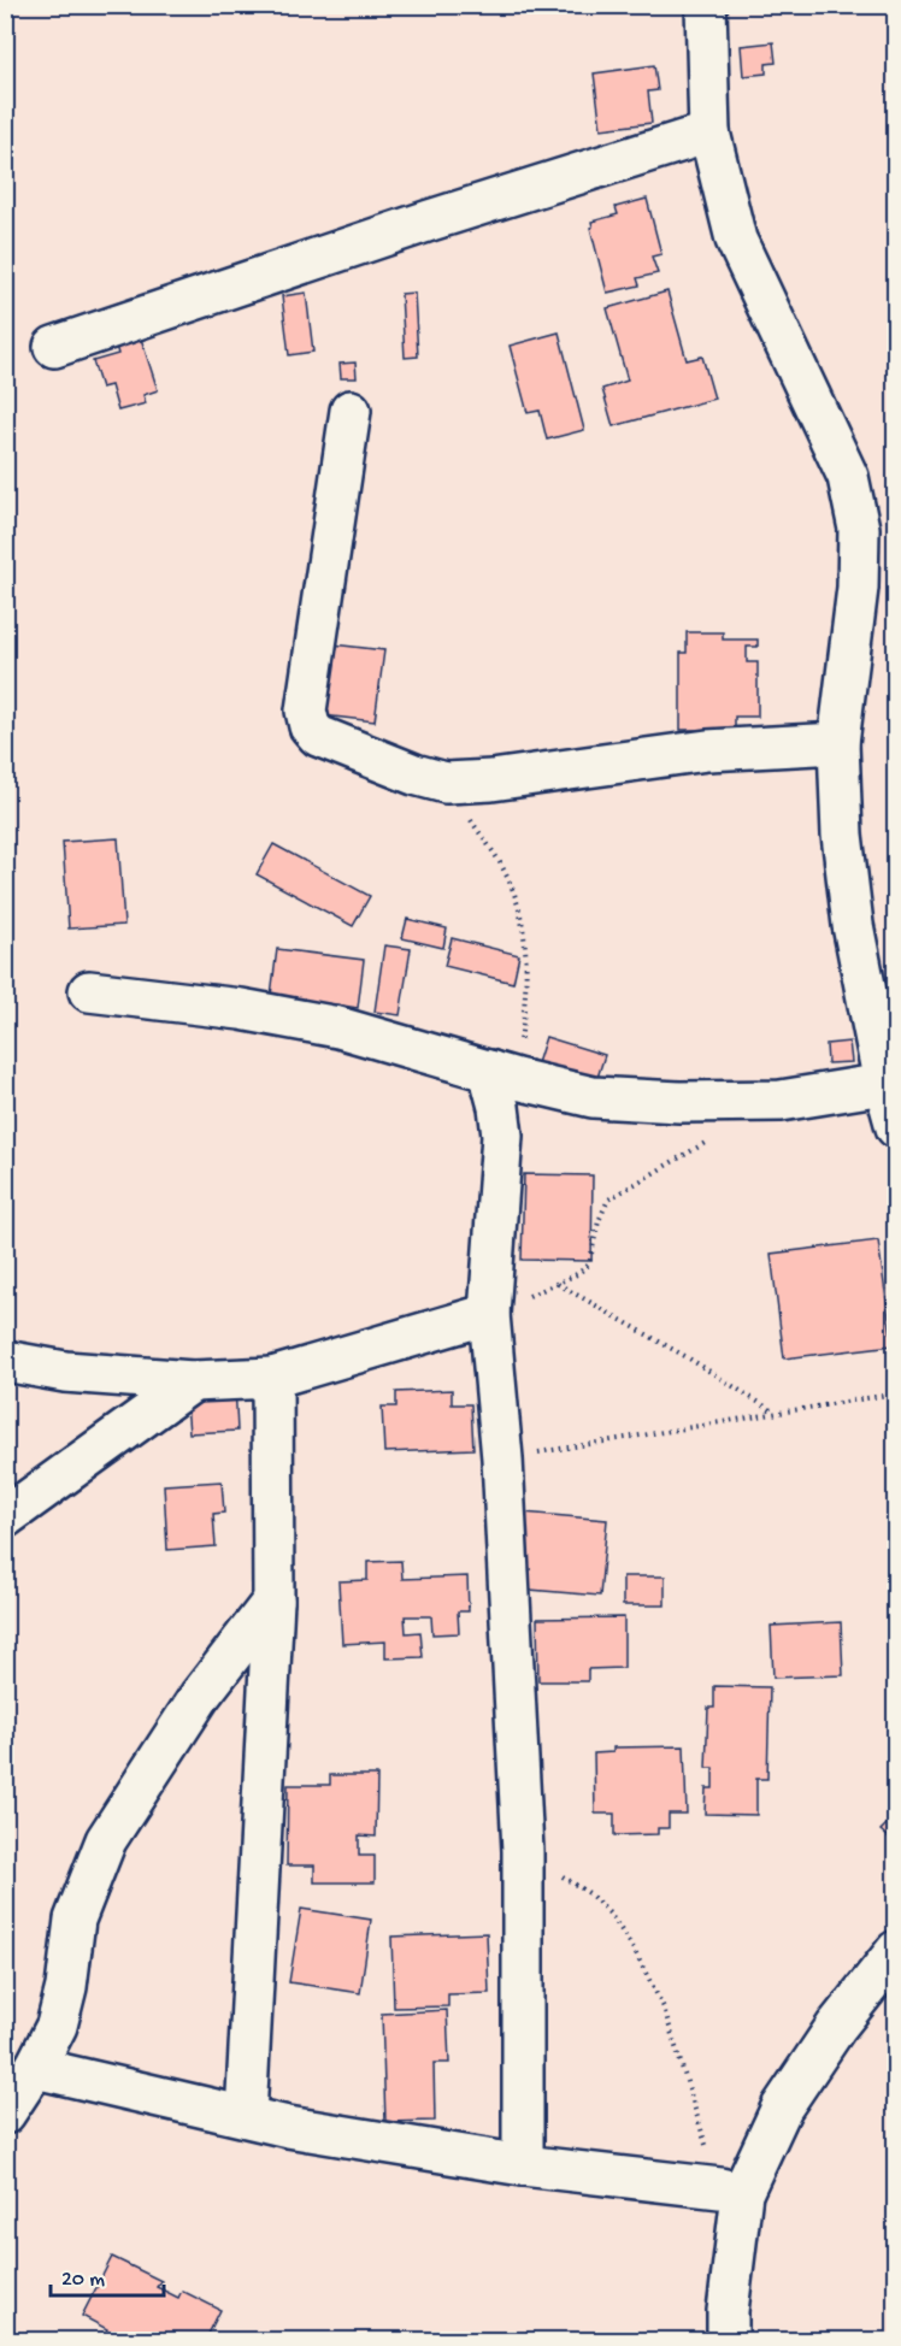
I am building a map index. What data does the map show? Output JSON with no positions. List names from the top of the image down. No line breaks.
{"scale_bar":"20 m"}
